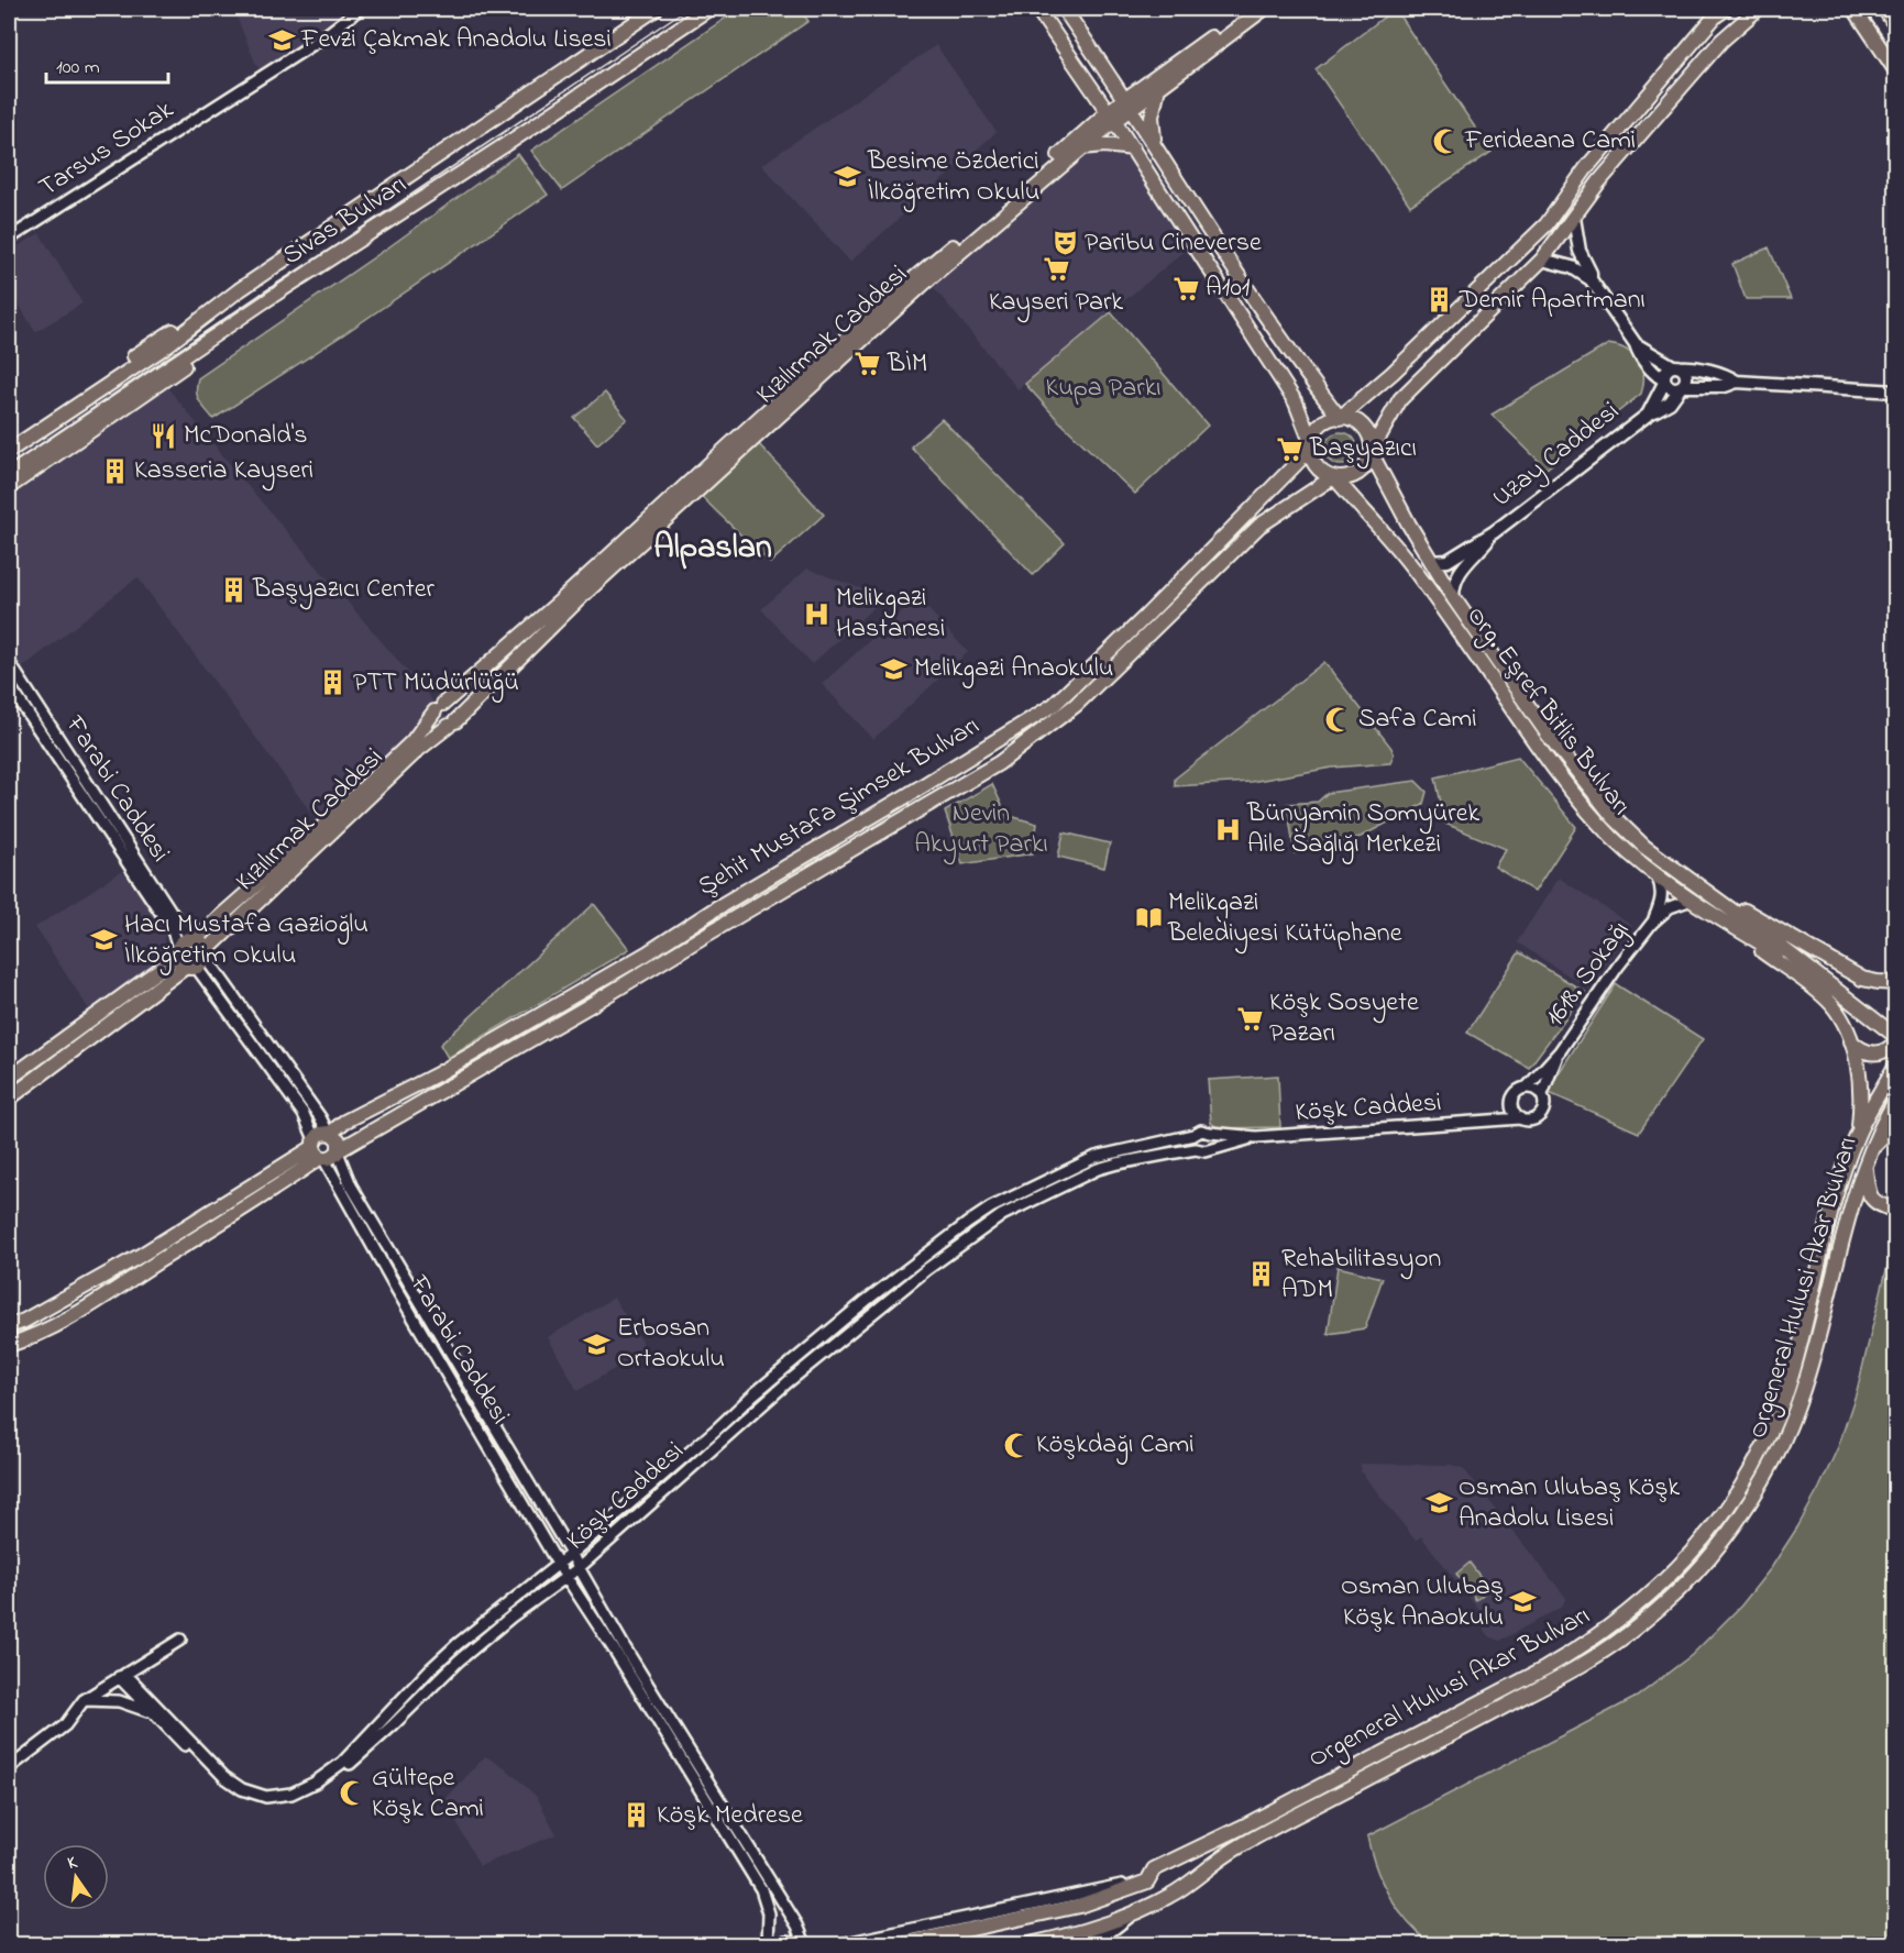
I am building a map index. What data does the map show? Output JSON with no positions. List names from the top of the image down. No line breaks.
{"streets":{"main road":["Sivas Bulvarı","Kızılırmak Caddesi","Uzay Caddesi","Org. Eşref Bitlis Bulvarı","Şehit Mustafa Şimsek Bulvarı","Orgeneral Hulusi Akar Bulvarı"],"street":["Tarsus Sokak","Farabi Caddesi","1618. Sokağı","Köşk Caddesi"]},"crossings":[["Kızılırmak Caddesi","Farabi Caddesi"],["Uzay Caddesi","Org. Eşref Bitlis Bulvarı"],["Org. Eşref Bitlis Bulvarı","Şehit Mustafa Şimsek Bulvarı"],["Org. Eşref Bitlis Bulvarı","1618. Sokağı"],["Farabi Caddesi","Şehit Mustafa Şimsek Bulvarı"],["Farabi Caddesi","Köşk Caddesi"],["1618. Sokağı","Köşk Caddesi"]],"districts":["Alpaslan"],"parks":["Kupa Parkı","Nevin Akyurt Parkı"],"places":{"school or university":["Fevzi Çakmak Anadolu Lisesi","Besime Özderici İlköğretim Okulu","Melikgazi Anaokulu","Hacı Mustafa Gazioğlu İlköğretim Okulu","Erbosan Ortaokulu","Osman Ulubaş Köşk Anadolu Lisesi","Osman Ulubaş Köşk Anaokulu"],"mosque":["Ferideana Cami","Safa Cami","Köşkdağı Cami","Gültepe Köşk Cami"],"theatre":["Paribu Cineverse"],"supermarket":["Kayseri Park","A101","BİM","Başyazıcı","Köşk Sosyete Pazarı"],"building":["Demir Apartmanı","Kasseria Kayseri","Başyazıcı Center","PTT Müdürlüğü","Rehabilitasyon ADM","Köşk Medrese"],"restaurant":["McDonald's"],"hospital":["Melikgazi Hastanesi","Bünyamin Somyürek Aile Sağlığı Merkezi"],"library":["Melikgazi Belediyesi Kütüphane"]},"scale_bar":"100 m","north":"top"}
